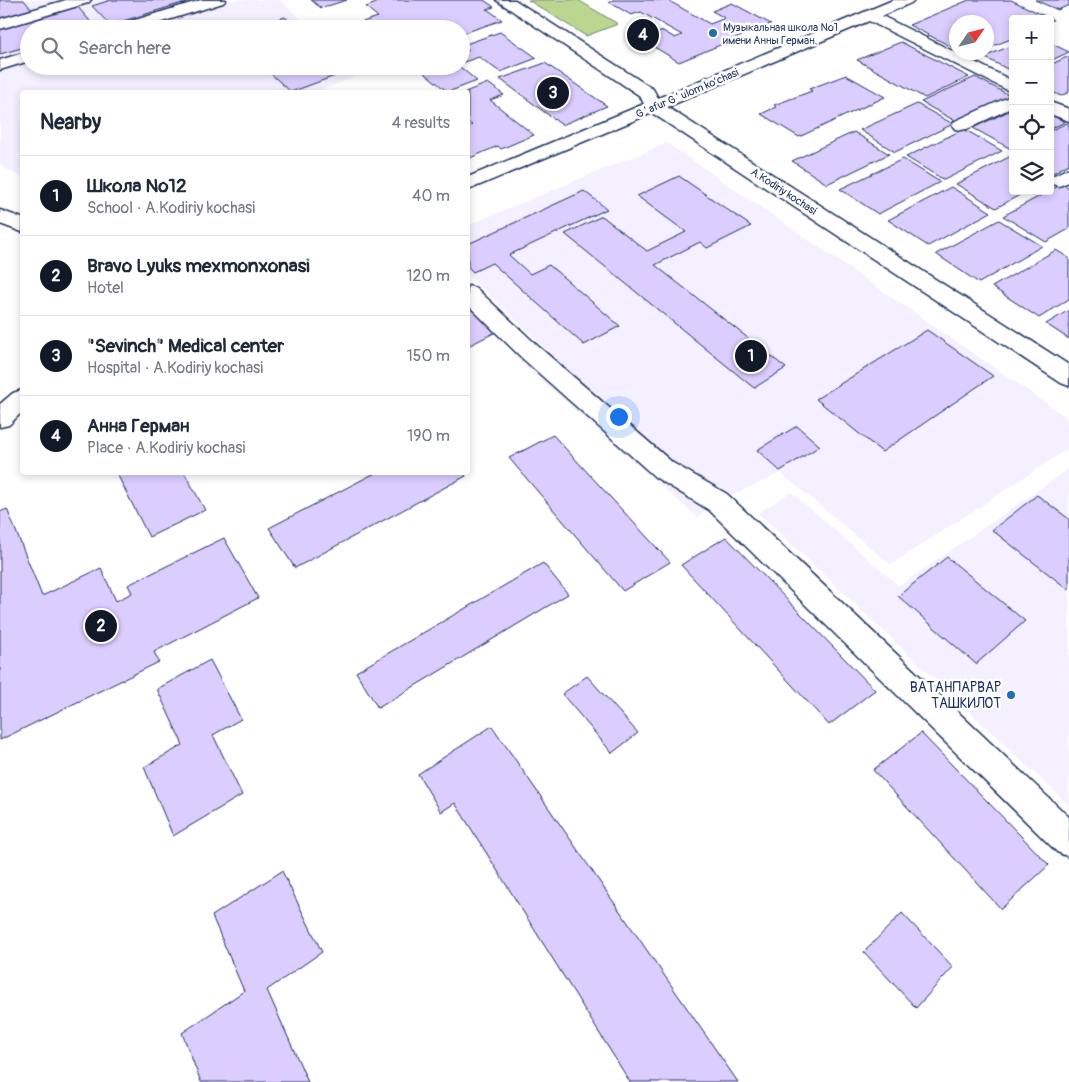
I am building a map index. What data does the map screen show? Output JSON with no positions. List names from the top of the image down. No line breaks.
{"streets":{"street":["Gʻafur Gʻulom ko’chasi","A.Kodiriy kochasi"]},"crossings":[["Gʻafur Gʻulom ko’chasi","A.Kodiriy kochasi"]],"places":["Музыкальная школа №1 имени Анны Герман.","ВАТАНПАРВАР ТАШКИЛОТ"],"north":"top right","page":{"map_buttons":["+","−"],"pins":["4","3","1","2"],"search":"Search here","heading":["Nearby","4 results"],"list":[{"mark":"1","name":"Школа №12","note":"School · A.Kodiriy kochasi","value":"40 m"},{"mark":"2","name":"Bravo Lyuks mexmonxonasi","note":"Hotel","value":"120 m"},{"mark":"3","name":"\"Sevinch\" Medical center","note":"Hospital · A.Kodiriy kochasi","value":"150 m"},{"mark":"4","name":"Анна Герман","note":"Place · A.Kodiriy kochasi","value":"190 m"}]}}
